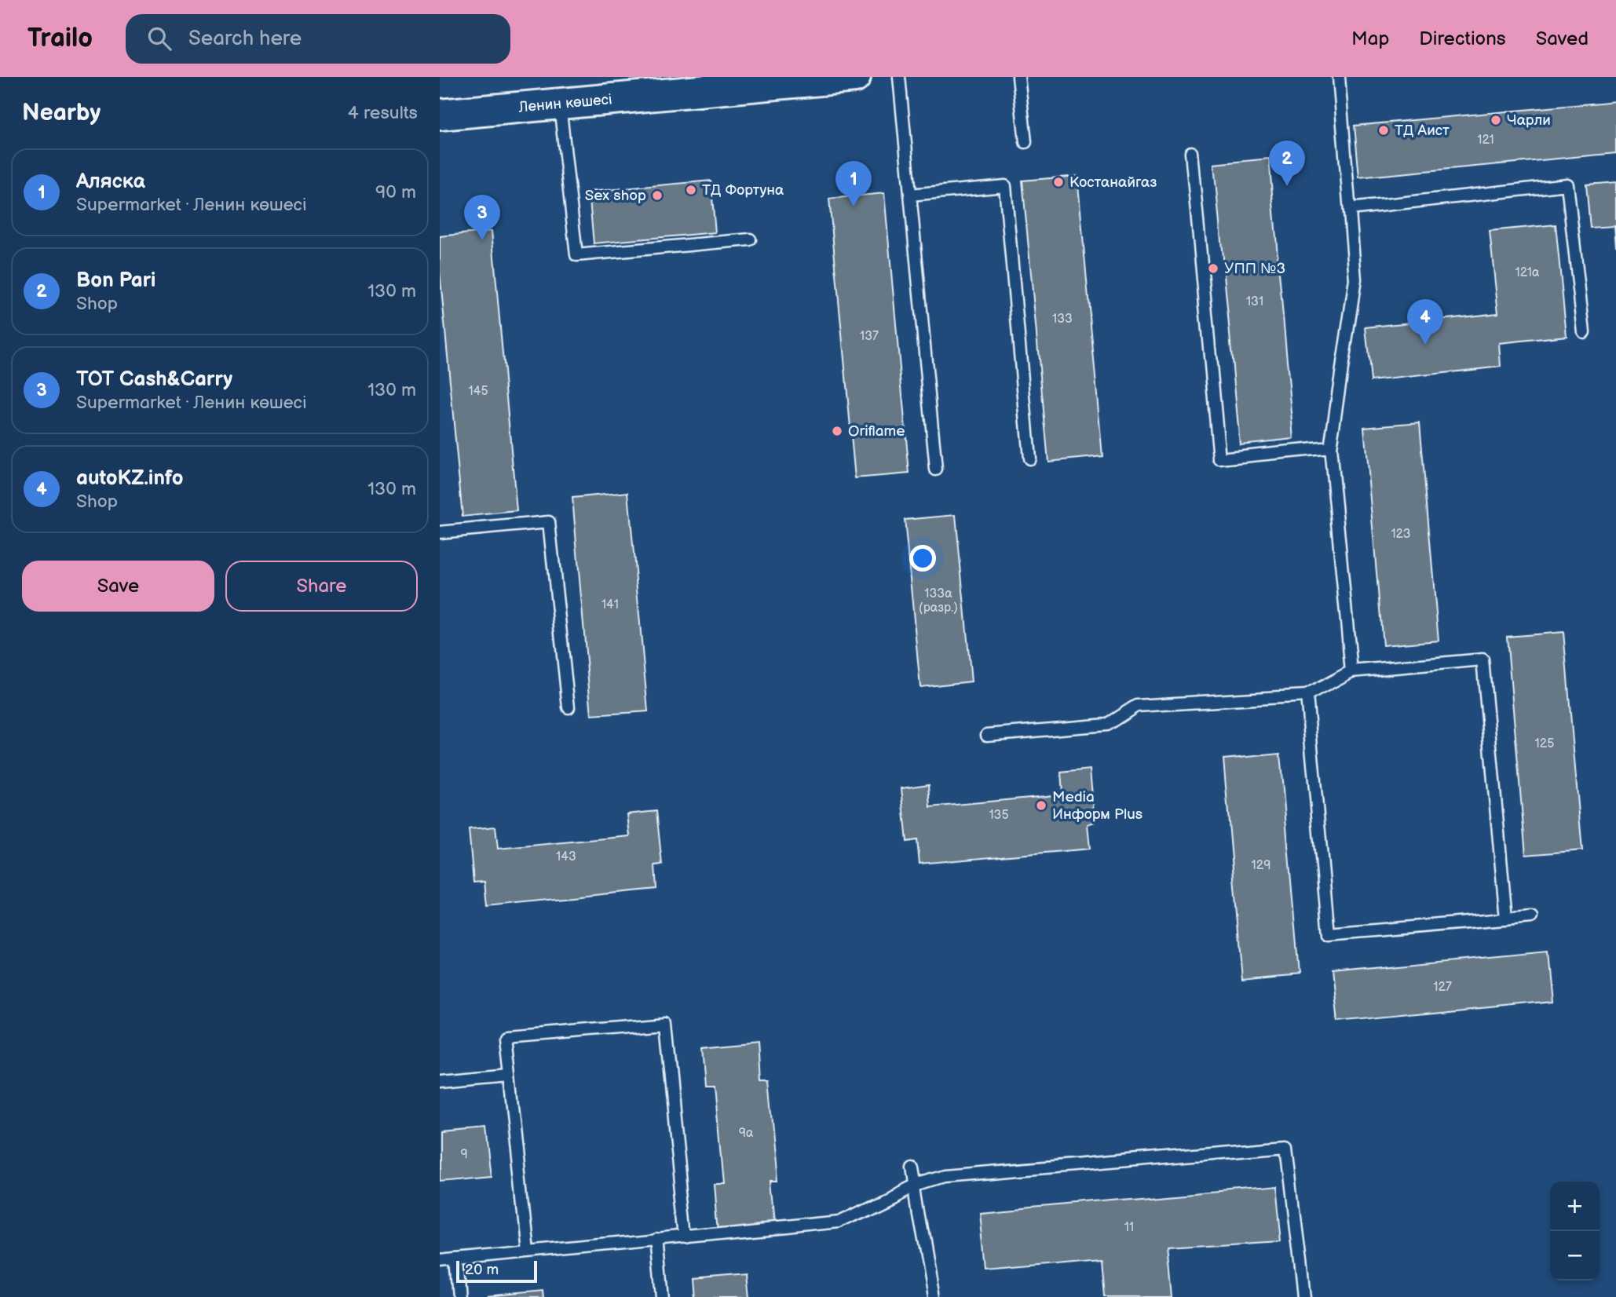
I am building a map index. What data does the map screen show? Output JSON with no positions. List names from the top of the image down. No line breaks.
{"streets":{"main road":["Ленин көшесі"]},"places":["Чарли","ТД Аист","Костанайгаз","ТД Фортуна","Sex shop","УПП №3","Oriflame","Media Информ Plus"],"house_numbers":["121","121а","131","133","137","145","123","133а (разр.)","141","125","135","143","129","127","9а","9","11"],"scale_bar":"20 m","page":{"header":"Trailo","search":"Search here","nav":["Map","Directions","Saved"],"heading":["Nearby","4 results"],"pins":["2","1","3","4"],"list":[{"mark":"1","name":"Аляска","note":"Supermarket · Ленин көшесі","value":"90 m"},{"mark":"2","name":"Bon Pari","note":"Shop","value":"130 m"},{"mark":"3","name":"ТОТ Cash&Carry","note":"Supermarket · Ленин көшесі","value":"130 m"},{"mark":"4","name":"autoKZ.info","note":"Shop","value":"130 m"}],"buttons":["Save","Share"],"map_buttons":["+","−"],"scale":"20 m"}}
